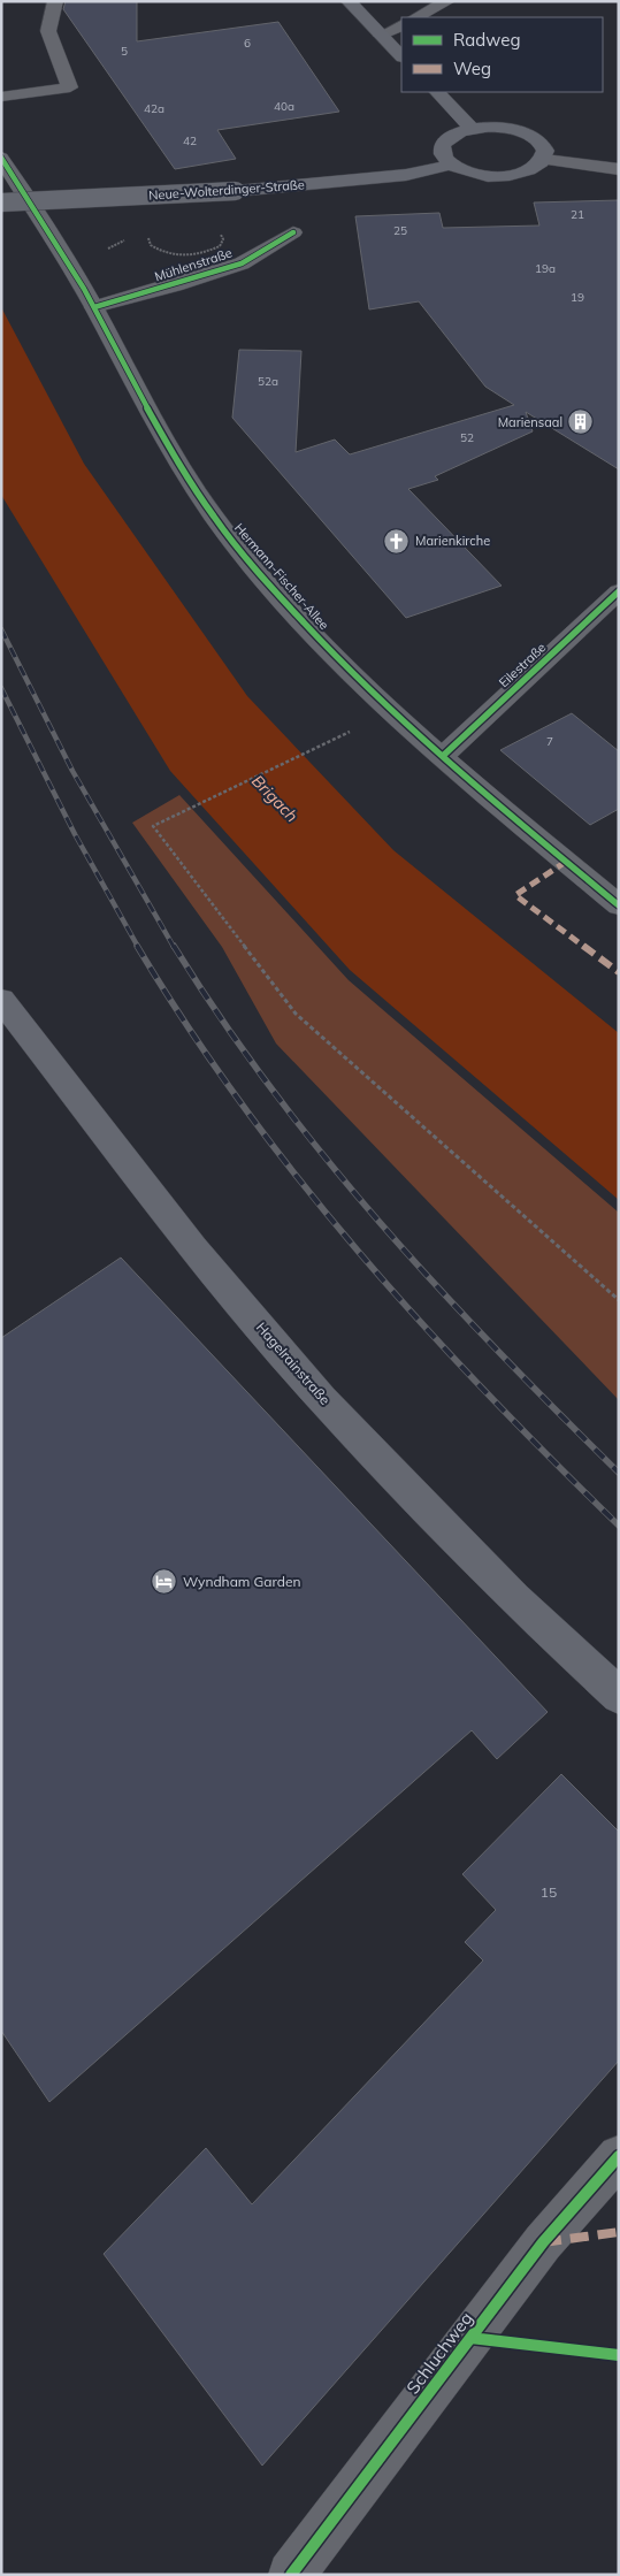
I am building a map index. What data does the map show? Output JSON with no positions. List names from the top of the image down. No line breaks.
{"streets":{"main road":["Neue-Wolterdinger-Straße","Hagelrainstraße"],"street":["Mühlenstraße","Hermann-Fischer-Allee","Eilestraße","Schluchweg"]},"crossings":[["Mühlenstraße","Hermann-Fischer-Allee"],["Hermann-Fischer-Allee","Eilestraße"]],"water":["Brigach"],"places":{"building":["Mariensaal"],"church":["Marienkirche"],"hotel":["Wyndham Garden"]},"house_numbers":["6","5","40a","42a","42","21","25","19a","19","52a","52","7","15"],"legend":["Radweg","Weg"]}
